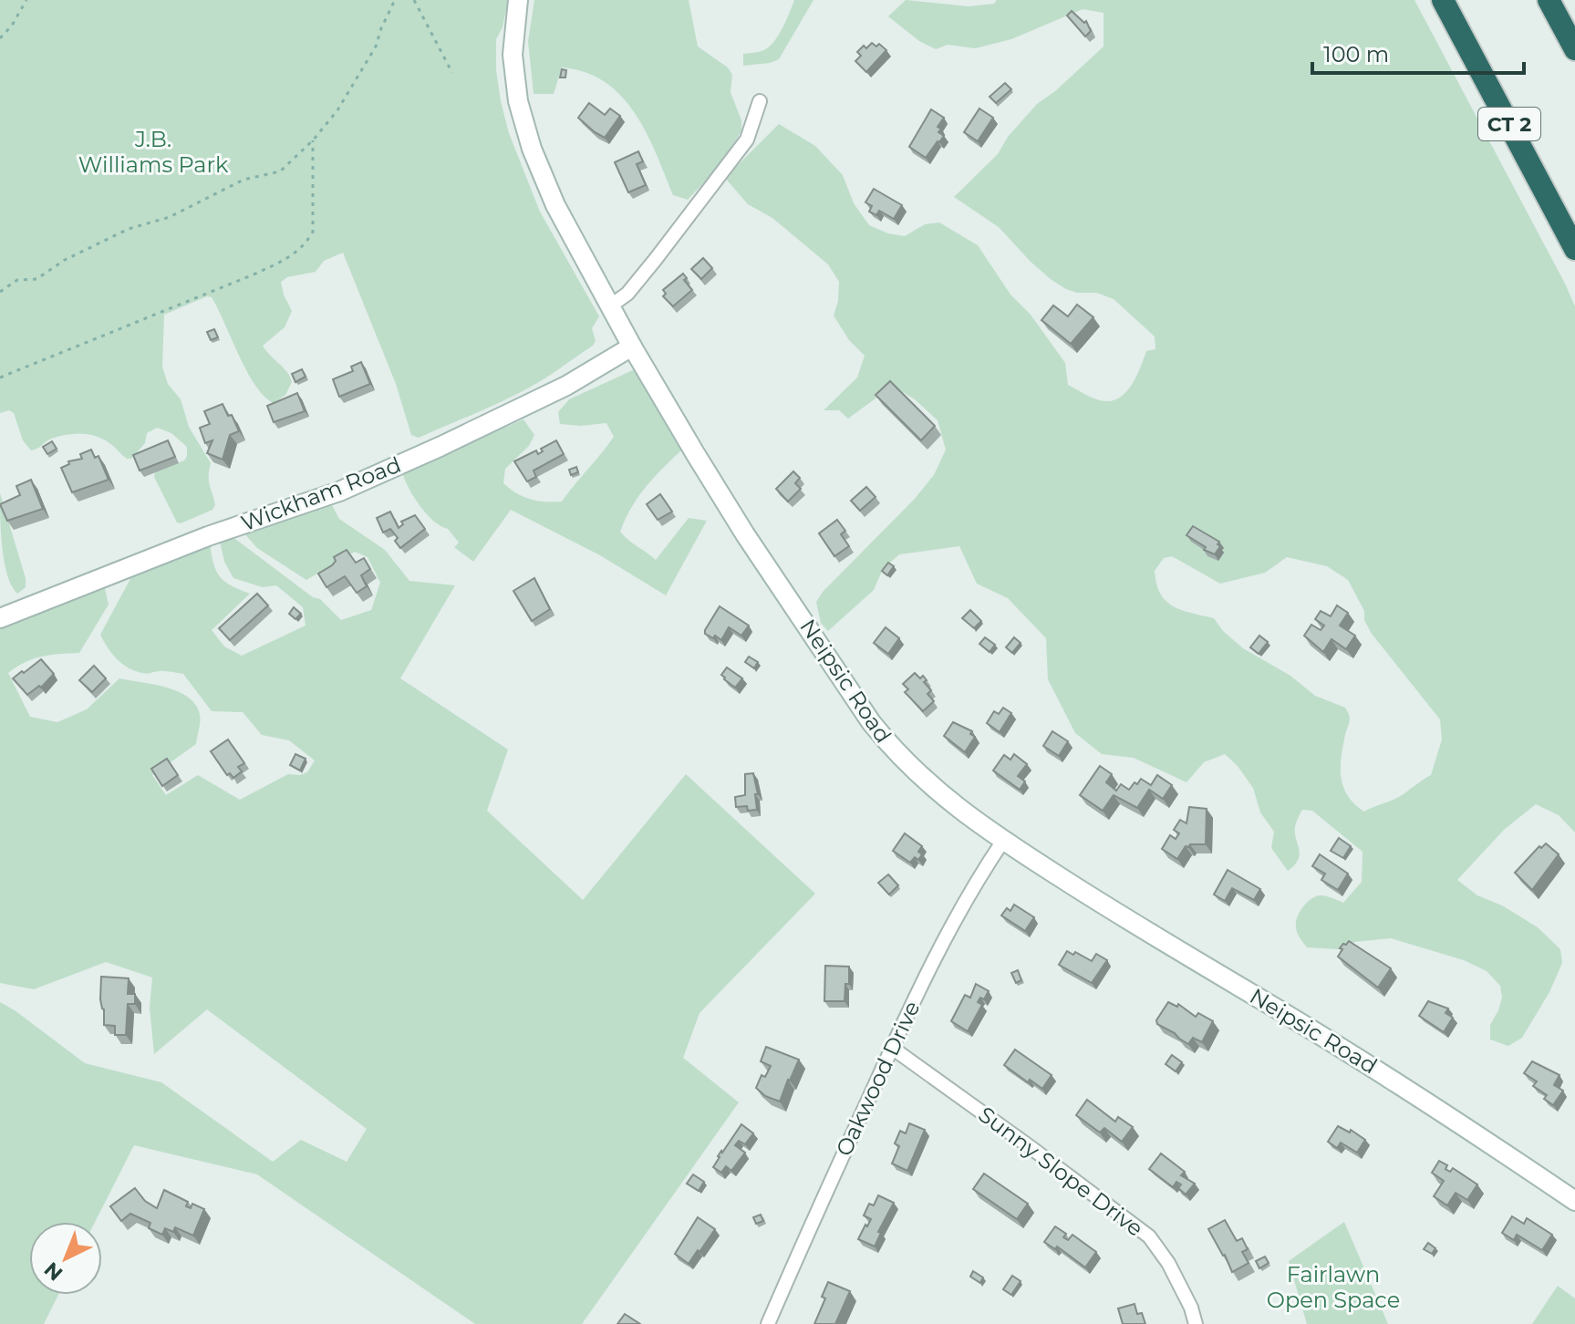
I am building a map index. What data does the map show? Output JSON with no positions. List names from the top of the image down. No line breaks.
{"streets":{"highway":["CT 2"],"street":["Wickham Road","Neipsic Road","Oakwood Drive","Sunny Slope Drive"]},"crossings":[["Wickham Road","Neipsic Road"],["Neipsic Road","Oakwood Drive"],["Oakwood Drive","Sunny Slope Drive"]],"parks":["J.B. Williams Park","Fairlawn Open Space"],"scale_bar":"100 m","north":"bottom left"}
